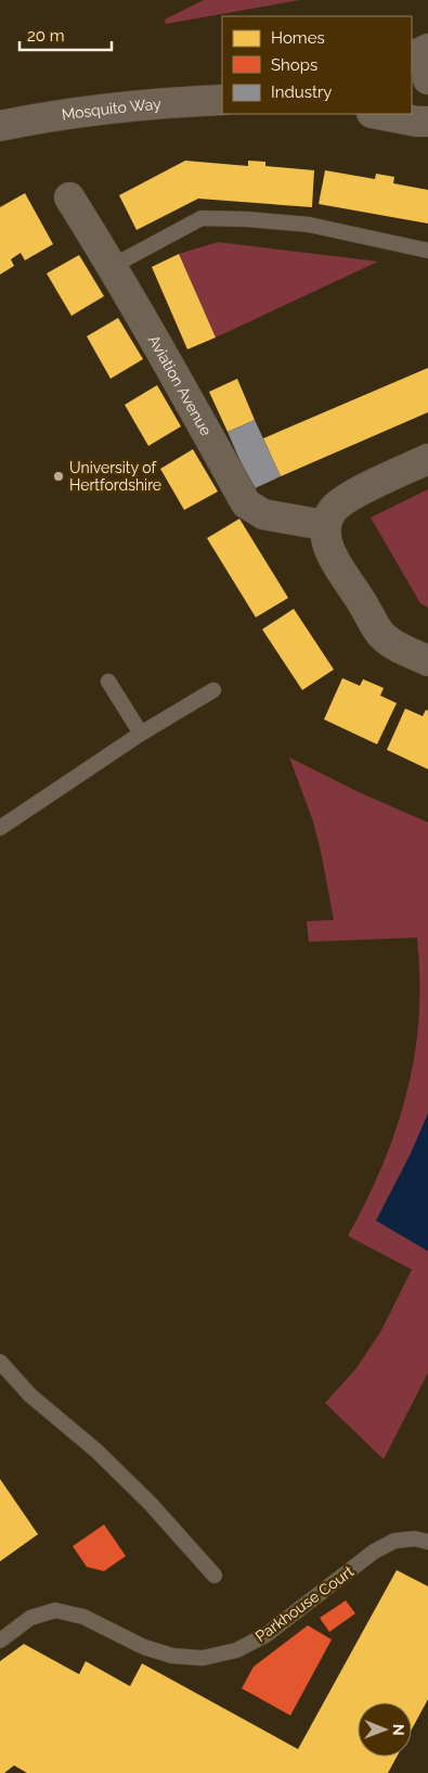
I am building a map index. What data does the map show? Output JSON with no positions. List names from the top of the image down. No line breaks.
{"streets":{"street":["Mosquito Way","Aviation Avenue"],"lane":["Parkhouse Court"]},"places":["University of Hertfordshire"],"legend":["Homes","Shops","Industry"],"scale_bar":"20 m","north":"right"}
